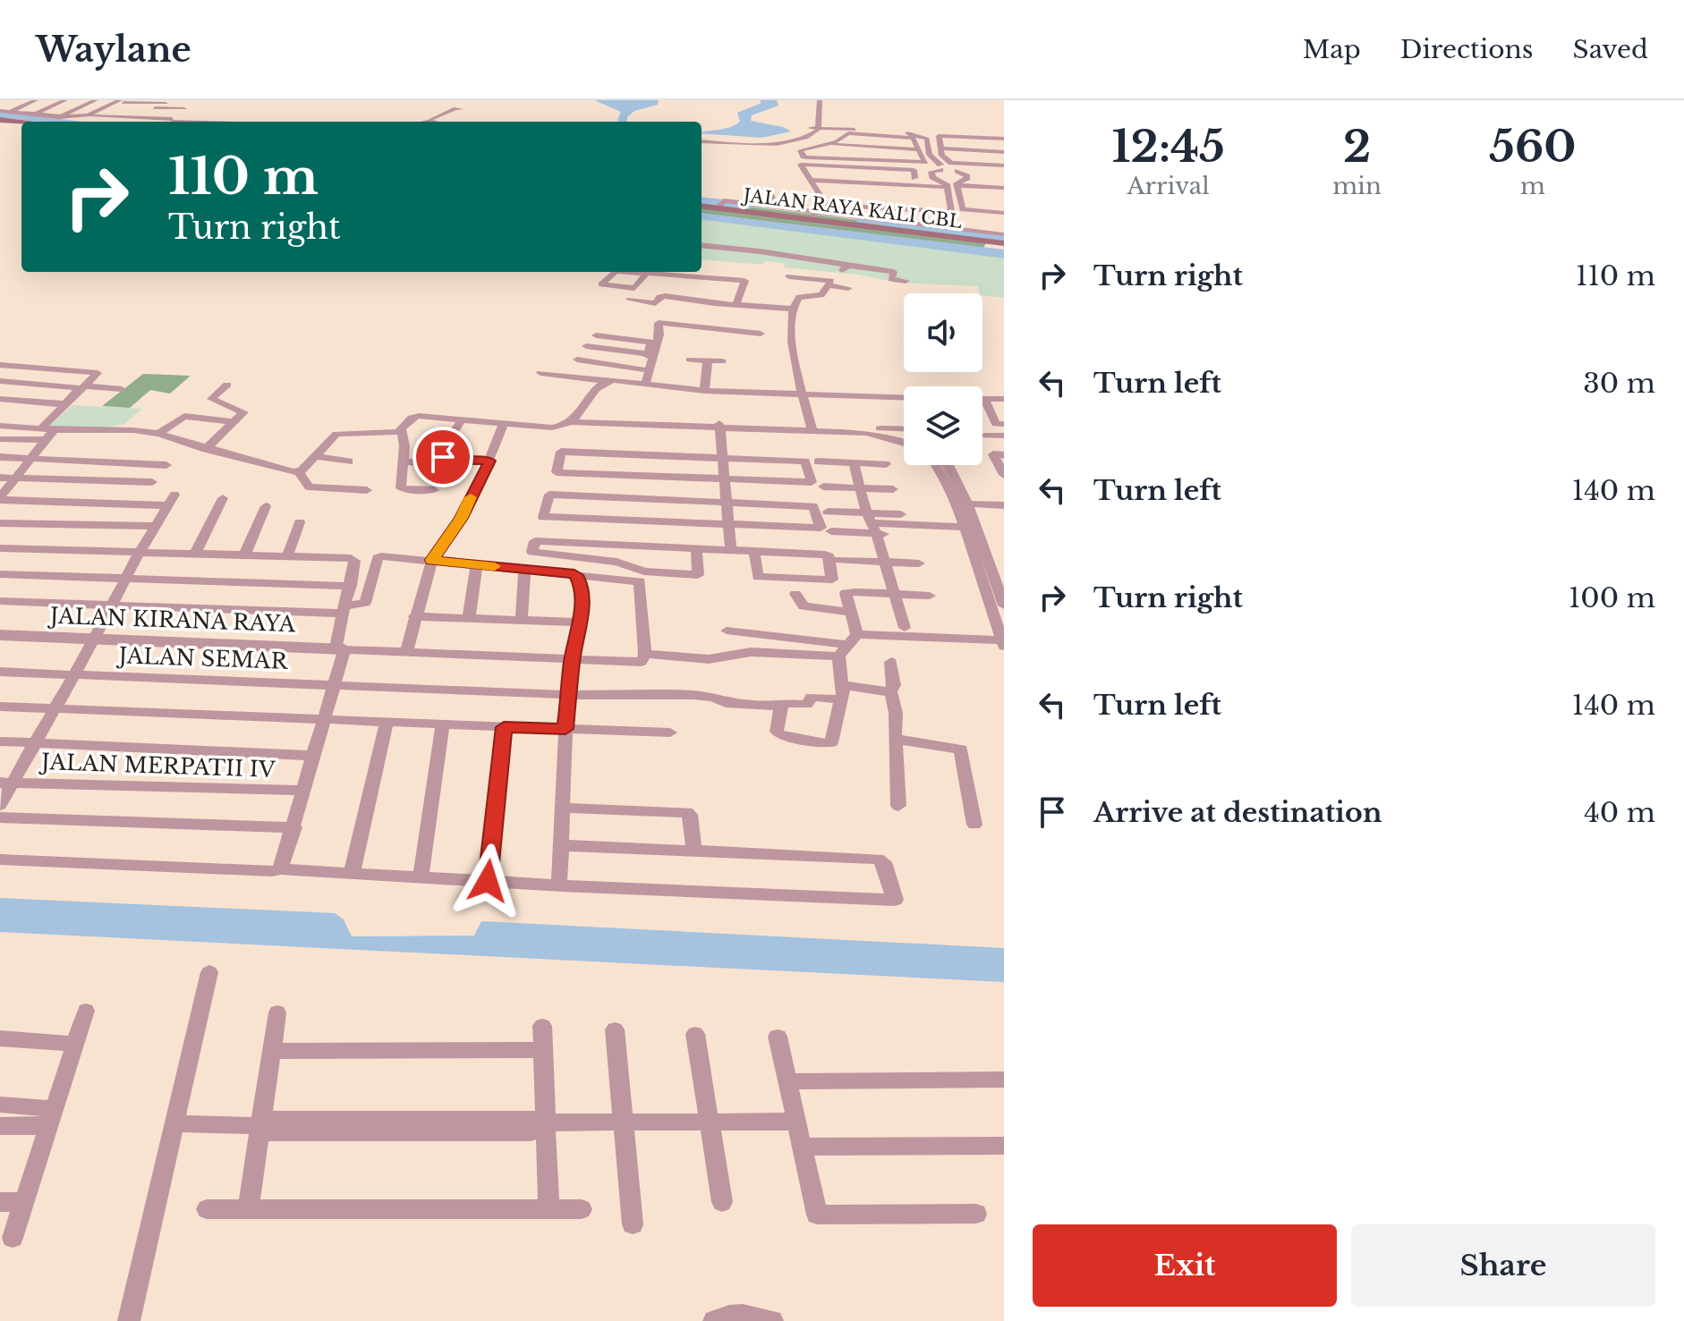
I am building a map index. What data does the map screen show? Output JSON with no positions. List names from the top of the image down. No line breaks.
{"streets":{"main road":["JALAN RAYA KALI CBL"],"street":["JALAN KIRANA RAYA","JALAN SEMAR","JALAN MERPATII IV"]},"page":{"header":"Waylane","nav":["Map","Directions","Saved"],"eta":["12:45","Arrival","2","min","560","m"],"turn":["110 m","Turn right"],"list":[{"name":"Turn right","value":"110 m"},{"name":"Turn left","value":"30 m"},{"name":"Turn left","value":"140 m"},{"name":"Turn right","value":"100 m"},{"name":"Turn left","value":"140 m"},{"name":"Arrive at destination","value":"40 m"}],"buttons":["Exit","Share"]}}
